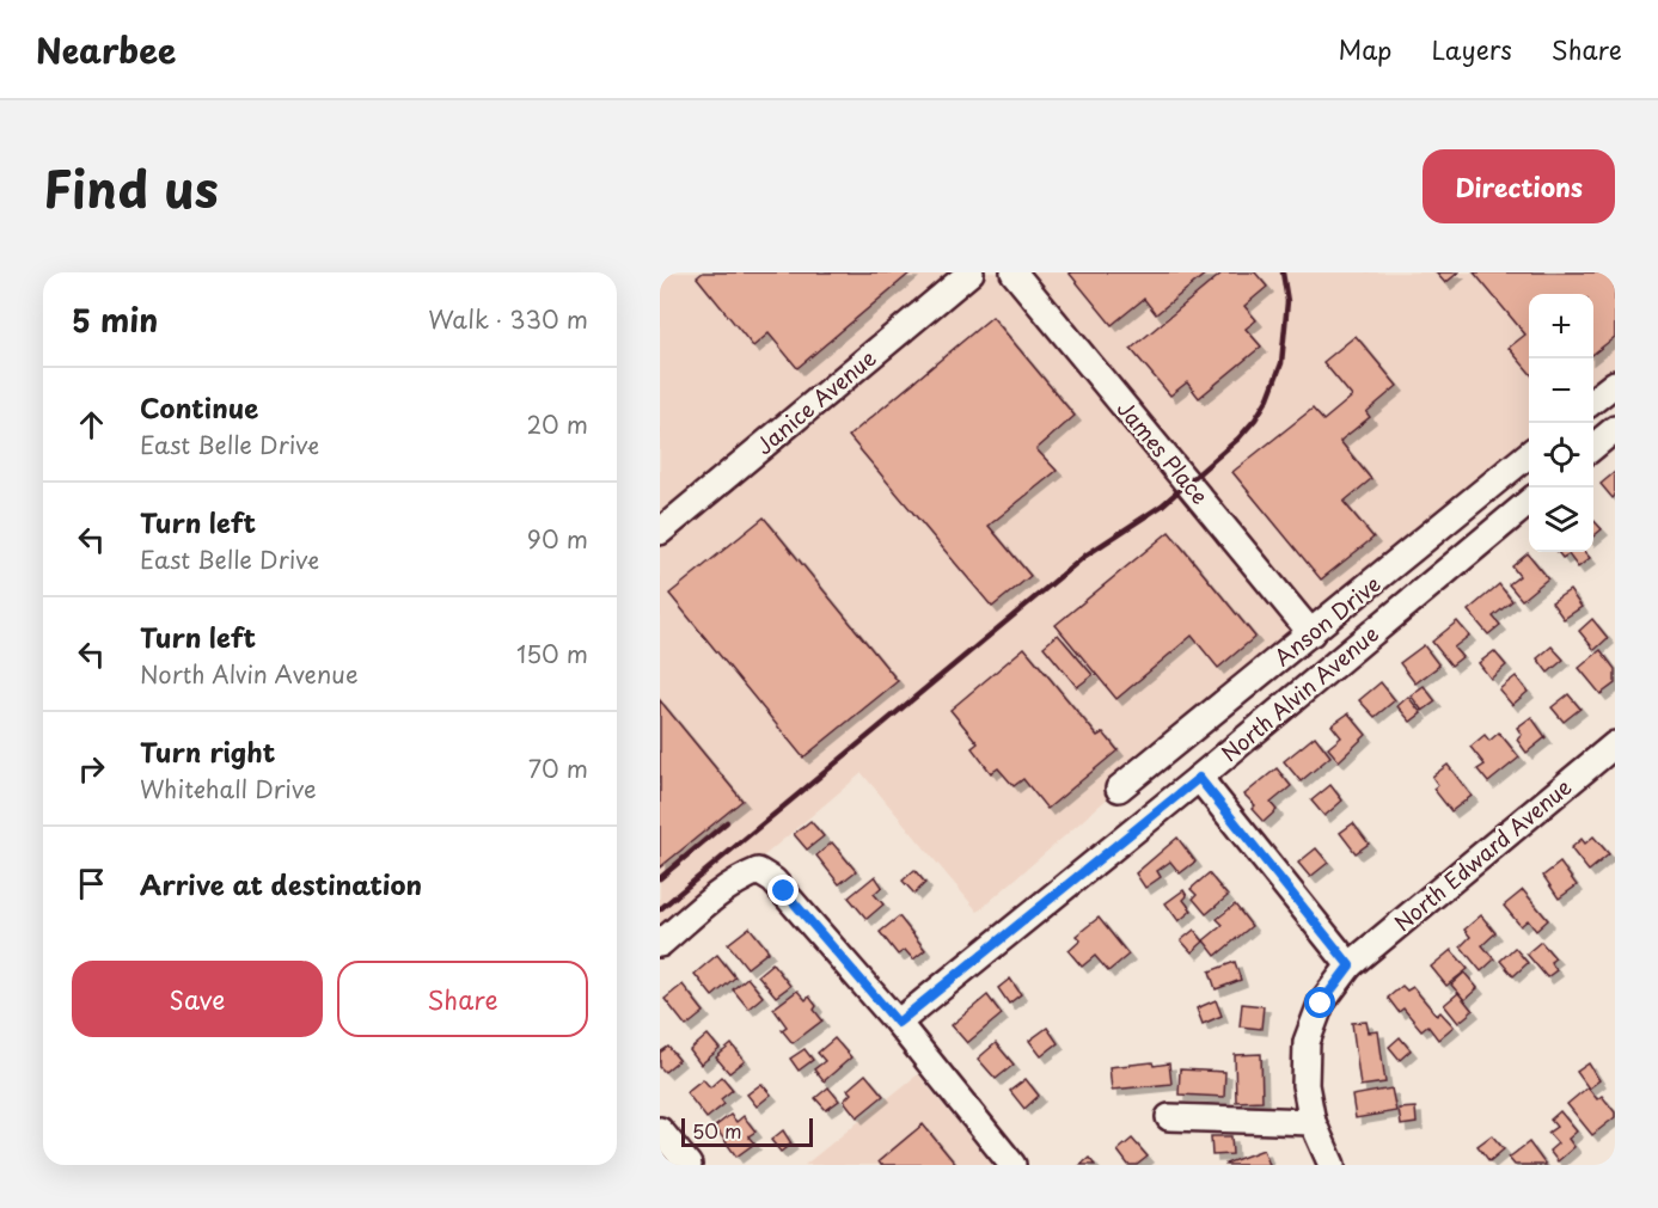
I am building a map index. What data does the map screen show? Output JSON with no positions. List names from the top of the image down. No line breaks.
{"streets":{"street":["Janice Avenue","James Place","Anson Drive","North Alvin Avenue","North Edward Avenue"]},"crossings":[["James Place","Anson Drive"]],"scale_bar":"50 m","page":{"header":"Nearbee","nav":["Map","Layers","Share"],"title":"Find us","buttons":["Directions",["Save","Share"]],"heading":["5 min","Walk · 330 m"],"map_buttons":["+","−"],"list":[["Continue","East Belle Drive","20 m"],["Turn left","East Belle Drive","90 m"],["Turn left","North Alvin Avenue","150 m"],["Turn right","Whitehall Drive","70 m"],"Arrive at destination"],"scale":"50 m"}}
